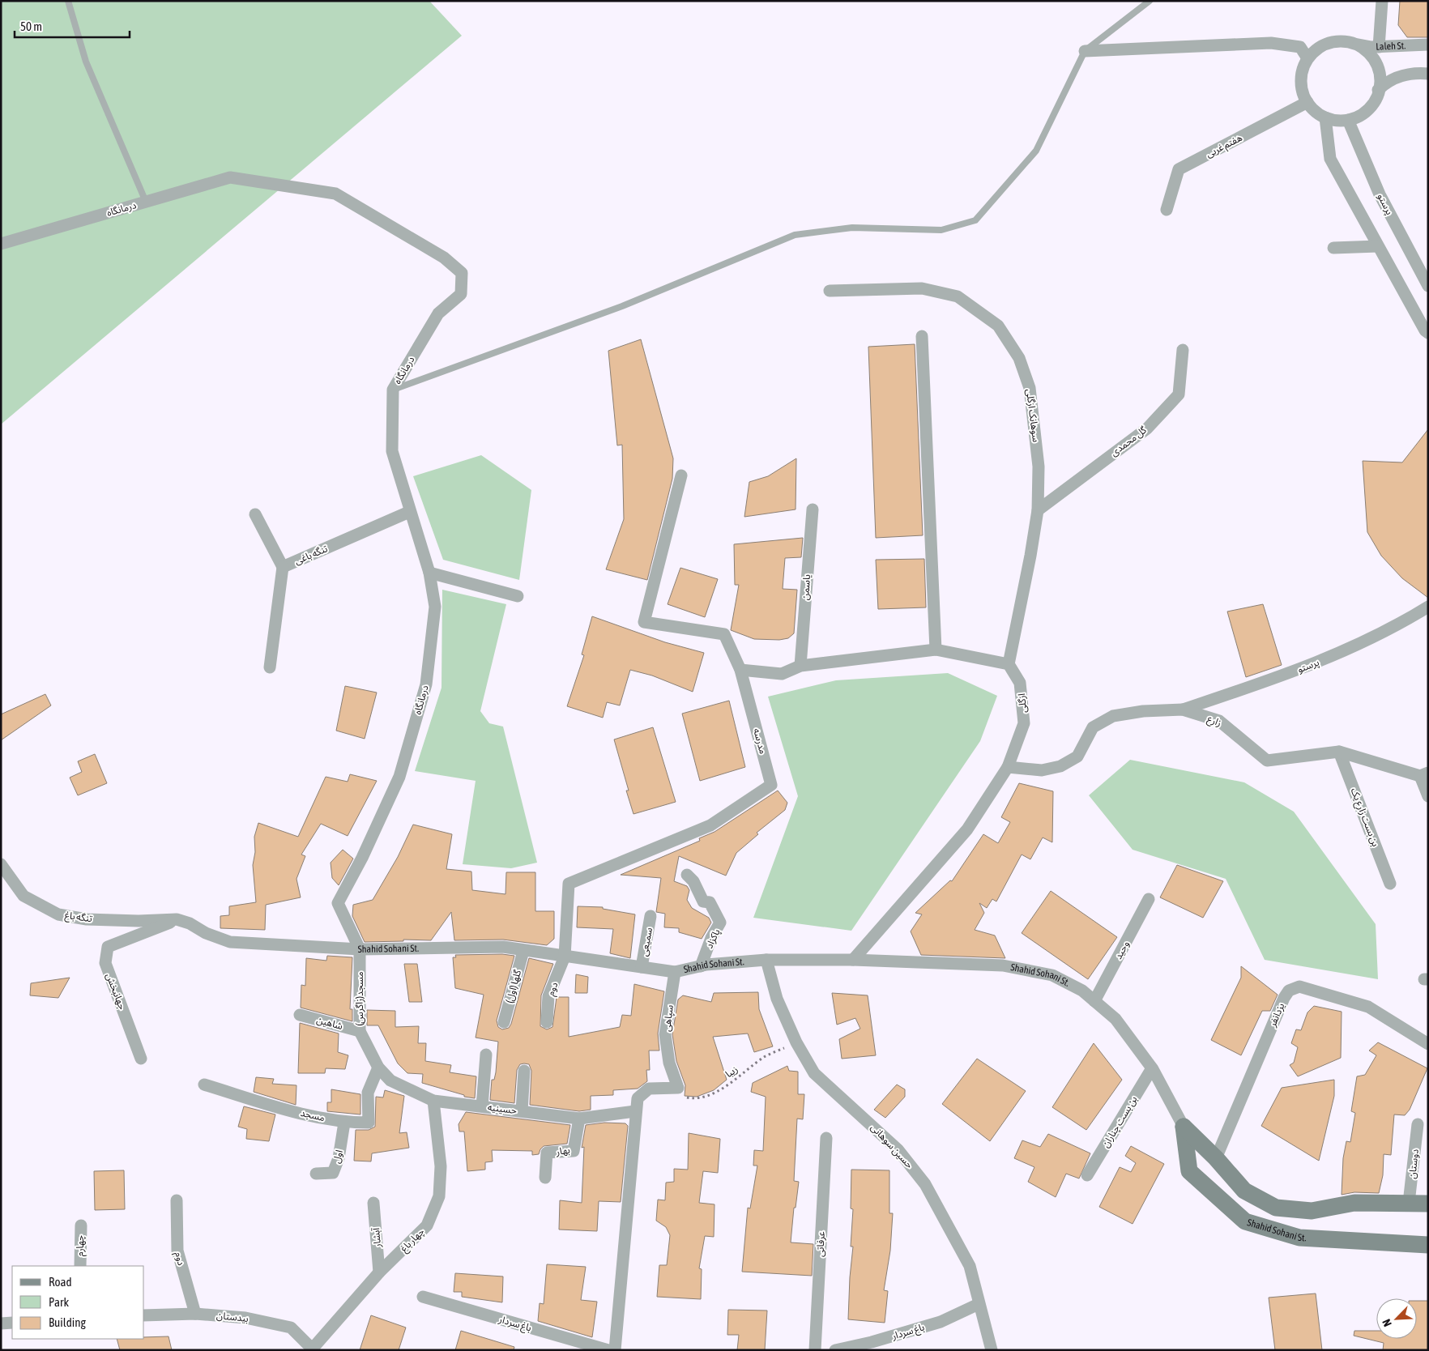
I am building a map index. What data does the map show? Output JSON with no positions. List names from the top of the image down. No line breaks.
{"streets":{"main road":["Shahid Sohani St."],"street":["Laleh St.","هفتم غربی","پرستو","درمانگاه","سوهانک ازگلی","گل محمدی","تنگه باغی","یاسمن","ازگلی","زارع","مدرسه","بن بست زارع یک","تنگه باغ","پاکزاد","سمیعی","وحید","گلها (اول)","دوم","جهانبخش","مسجد(زاگرس)","یزدانفر","سپاهی","شاهین","حسینیه","مسجد","بن بست چناران","حسین سوهانی","بهار","اول","دوستان","آبشار","چهار باغ","عرفاتی","چهارم","بیدستان","باغ سردار"],"path":["زیبا"]},"crossings":[["Laleh St.","هفتم غربی"],["Laleh St.","پرستو"],["هفتم غربی","پرستو"],["پرستو","زارع"],["درمانگاه","تنگه باغی"],["درمانگاه","Shahid Sohani St."],["درمانگاه","مسجد(زاگرس)"],["سوهانک ازگلی","گل محمدی"],["سوهانک ازگلی","ازگلی"],["ازگلی","زارع"],["ازگلی","Shahid Sohani St."],["زارع","بن بست زارع یک"],["مدرسه","Shahid Sohani St."],["مدرسه","دوم"],["تنگه باغ","Shahid Sohani St."],["تنگه باغ","جهانبخش"],["پاکزاد","Shahid Sohani St."],["سمیعی","Shahid Sohani St."],["Shahid Sohani St.","وحید"],["Shahid Sohani St.","گلها (اول)"],["Shahid Sohani St.","دوم"],["Shahid Sohani St.","جهانبخش"],["Shahid Sohani St.","مسجد(زاگرس)"],["Shahid Sohani St.","یزدانفر"],["Shahid Sohani St.","سپاهی"],["Shahid Sohani St.","بن بست چناران"],["Shahid Sohani St.","حسین سوهانی"],["Shahid Sohani St.","دوستان"],["دوم","بیدستان"],["مسجد(زاگرس)","شاهین"],["مسجد(زاگرس)","حسینیه"],["مسجد(زاگرس)","مسجد"],["سپاهی","زیبا"],["زیبا","حسین سوهانی"],["حسینیه","مسجد"],["حسینیه","بهار"],["حسینیه","چهار باغ"],["مسجد","اول"],["حسین سوهانی","باغ سردار"],["آبشار","چهار باغ"],["چهار باغ","بیدستان"]],"legend":["Road","Park","Building"],"scale_bar":"50 m","north":"bottom left"}
